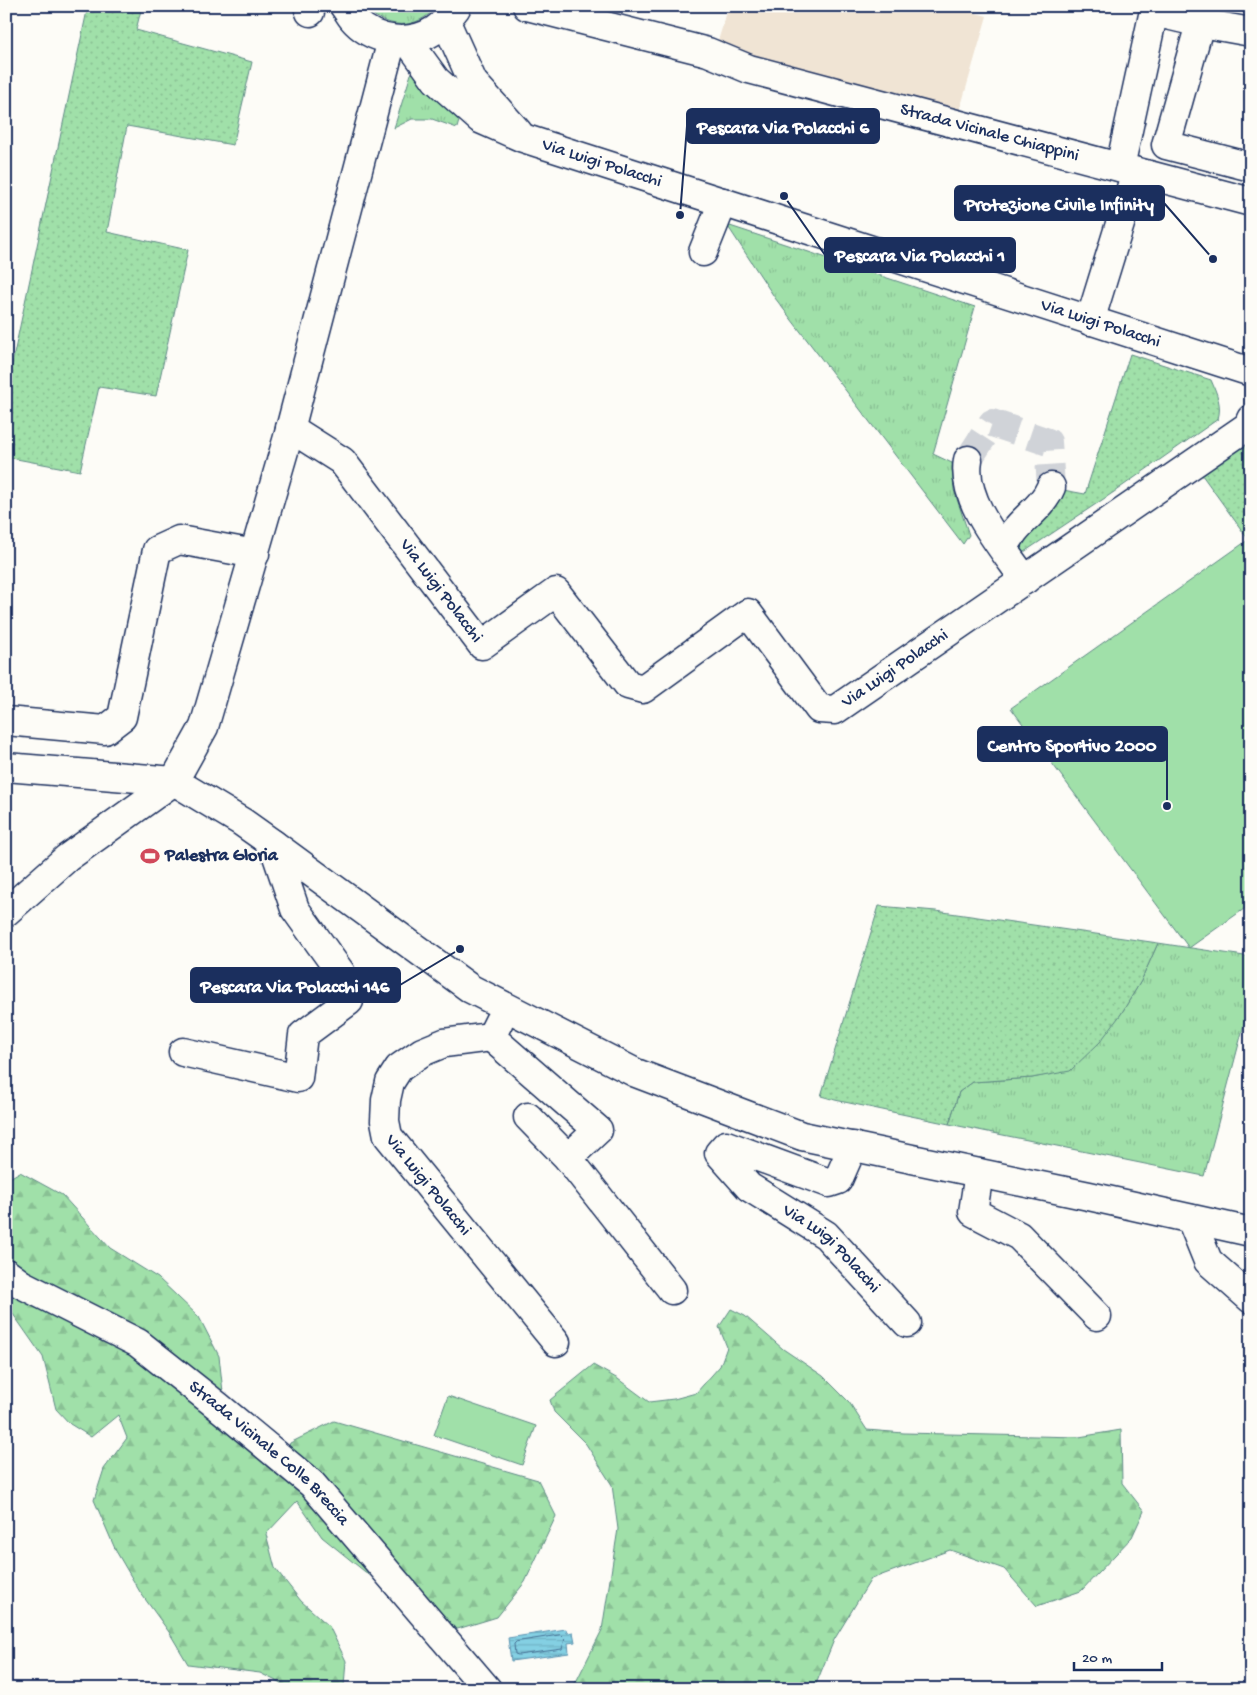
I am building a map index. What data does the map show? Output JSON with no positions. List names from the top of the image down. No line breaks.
{"streets":{"street":["Strada Vicinale Chiappini","Via Luigi Polacchi","Strada Vicinale Colle Breccia"]},"places":{"other":["Pescara Via Polacchi 1","Pescara Via Polacchi 6","Protezione Civile Infinity","Centro Sportivo 2000","Pescara Via Polacchi 146"],"sports":["Palestra Gloria"]},"scale_bar":"20 m"}
